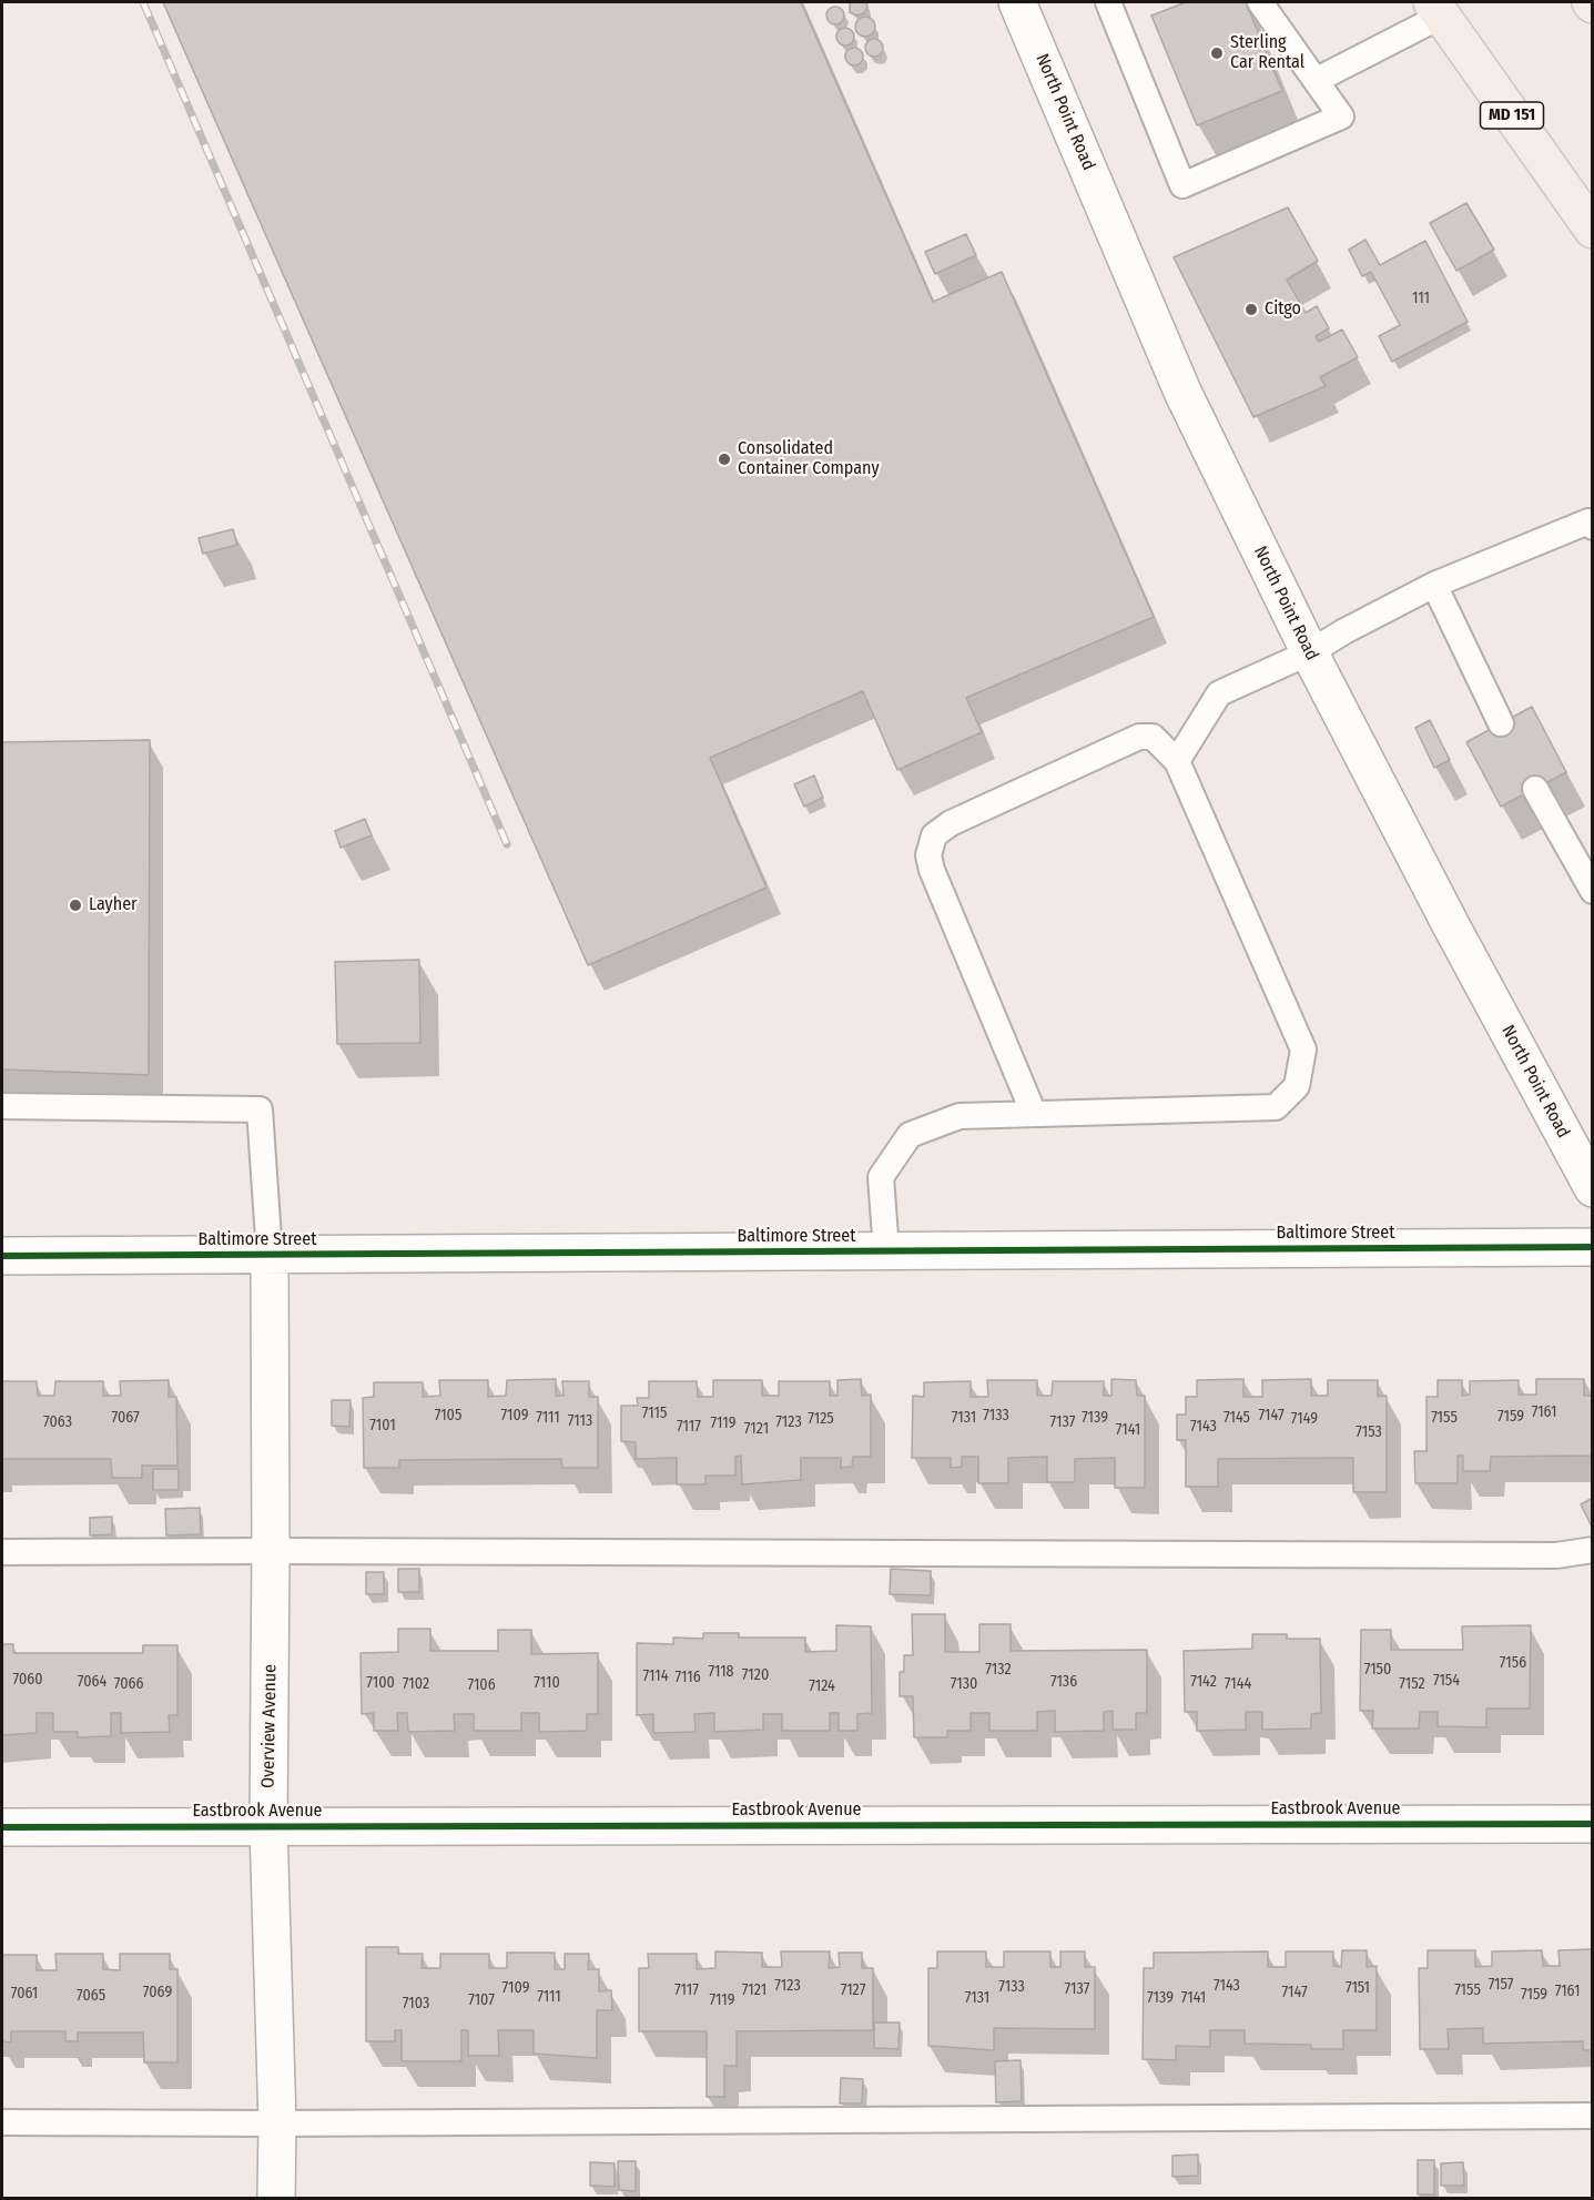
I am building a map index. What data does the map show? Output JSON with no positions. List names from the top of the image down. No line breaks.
{"streets":{"main road":["MD 151"],"street":["North Point Road","Baltimore Street","Overview Avenue","Eastbrook Avenue"]},"crossings":[["Baltimore Street","Overview Avenue"],["Overview Avenue","Eastbrook Avenue"]],"places":["Sterling Car Rental","Citgo","Consolidated Container Company","Layher"],"house_numbers":["111","7161","7115","7105","7109","7133","7147","7159","7067","7111","7131","7139","7145","7155","7125","7149","7113","7063","7123","7137","7119","7101","7117","7143","7121","7141","7153","7156","7132","7150","7118","7120","7114","7116","7060","7154","7064","7136","7142","7100","7110","7066","7102","7130","7144","7152","7106","7124","7157","7123","7143","7133","7109","7151","7137","7117","7121","7127","7155","7161","7069","7147","7061","7159","7065","7111","7131","7139","7141","7107","7119","7103"]}
